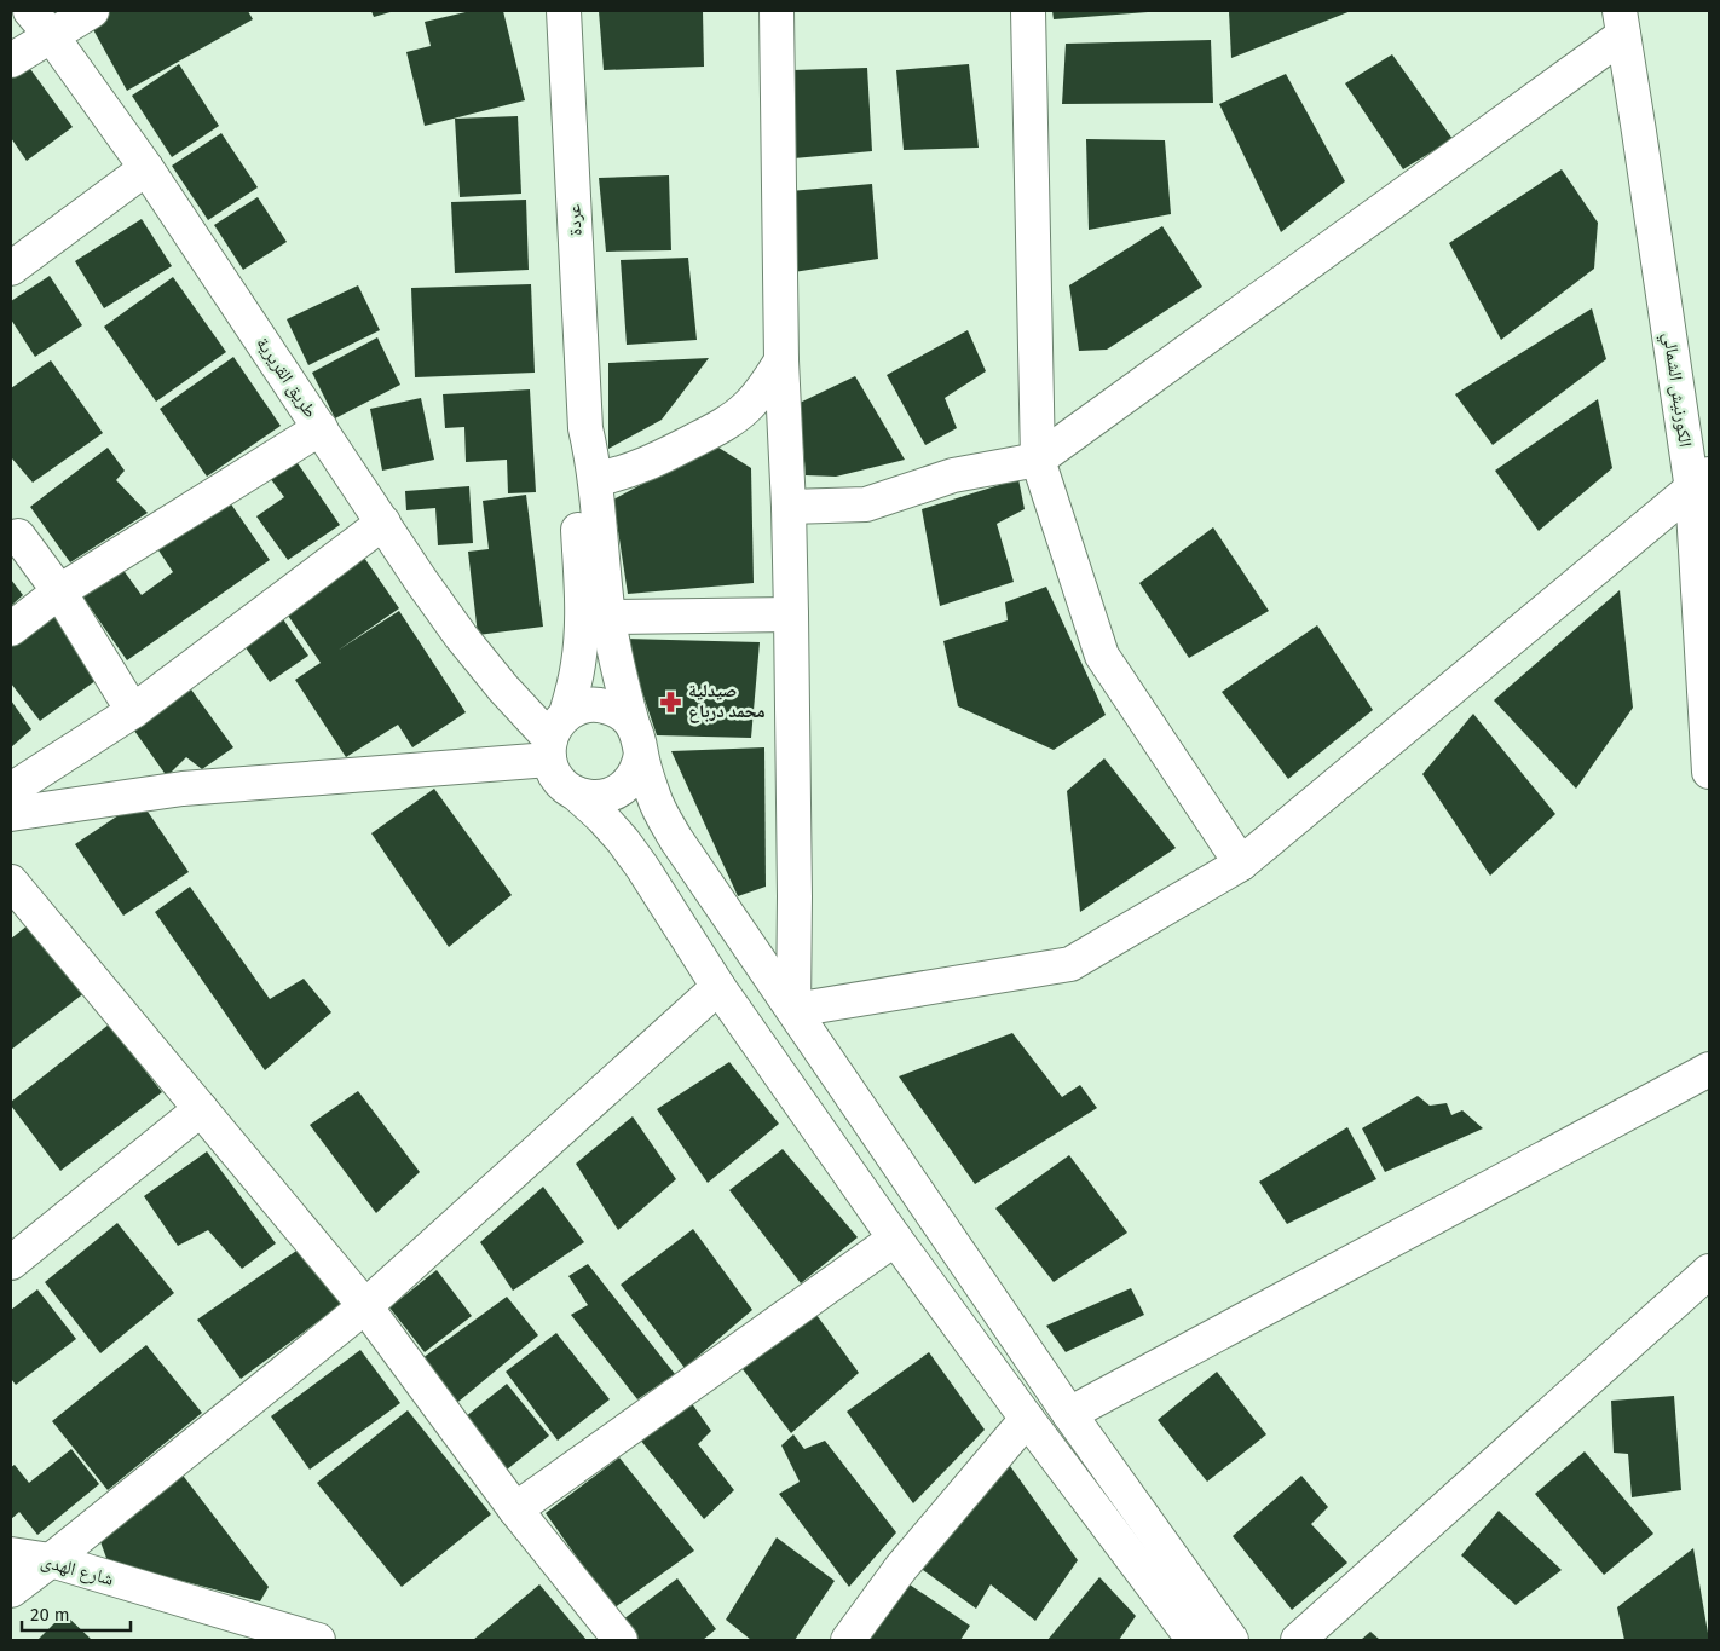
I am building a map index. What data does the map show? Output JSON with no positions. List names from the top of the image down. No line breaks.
{"streets":{"street":["عردة","طريق القريرية","الكورنيش الشمالي","شارع الهدى"]},"places":{"pharmacy":["صيدلية محمد درباع"]},"scale_bar":"20 m"}
